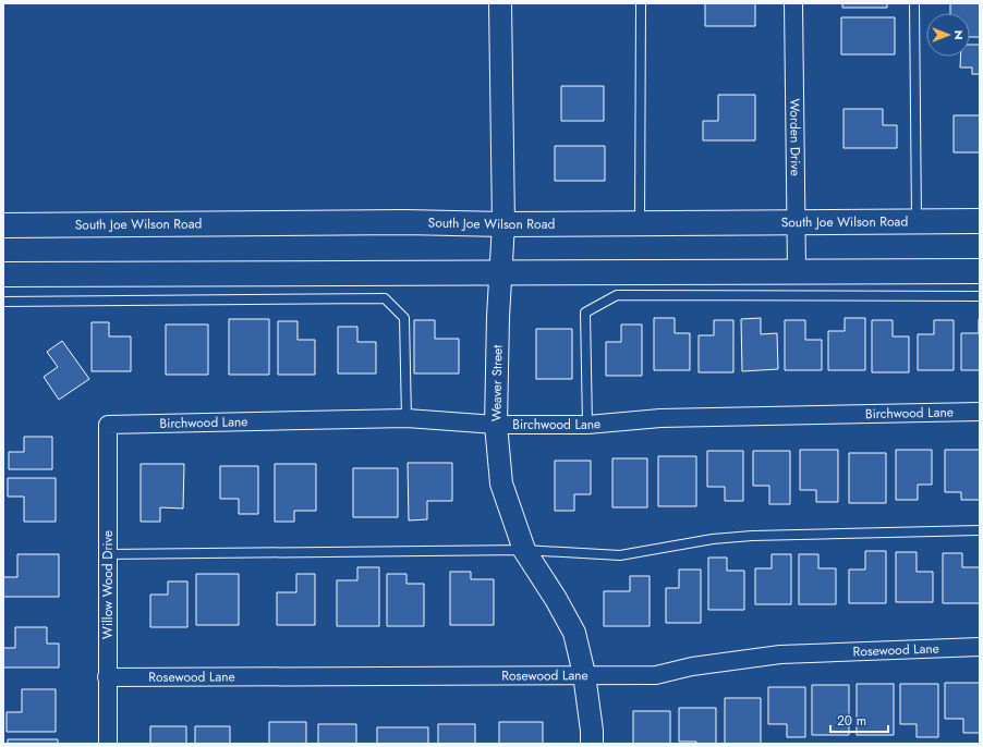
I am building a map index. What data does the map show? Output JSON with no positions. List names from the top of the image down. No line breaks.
{"streets":{"main road":["South Joe Wilson Road"],"street":["Worden Drive","Weaver Street","Birchwood Lane","Willow Wood Drive","Rosewood Lane"]},"crossings":[["Worden Drive","South Joe Wilson Road"],["South Joe Wilson Road","Weaver Street"],["Weaver Street","Birchwood Lane"],["Weaver Street","Rosewood Lane"],["Birchwood Lane","Willow Wood Drive"],["Willow Wood Drive","Rosewood Lane"]],"scale_bar":"20 m","north":"right"}
